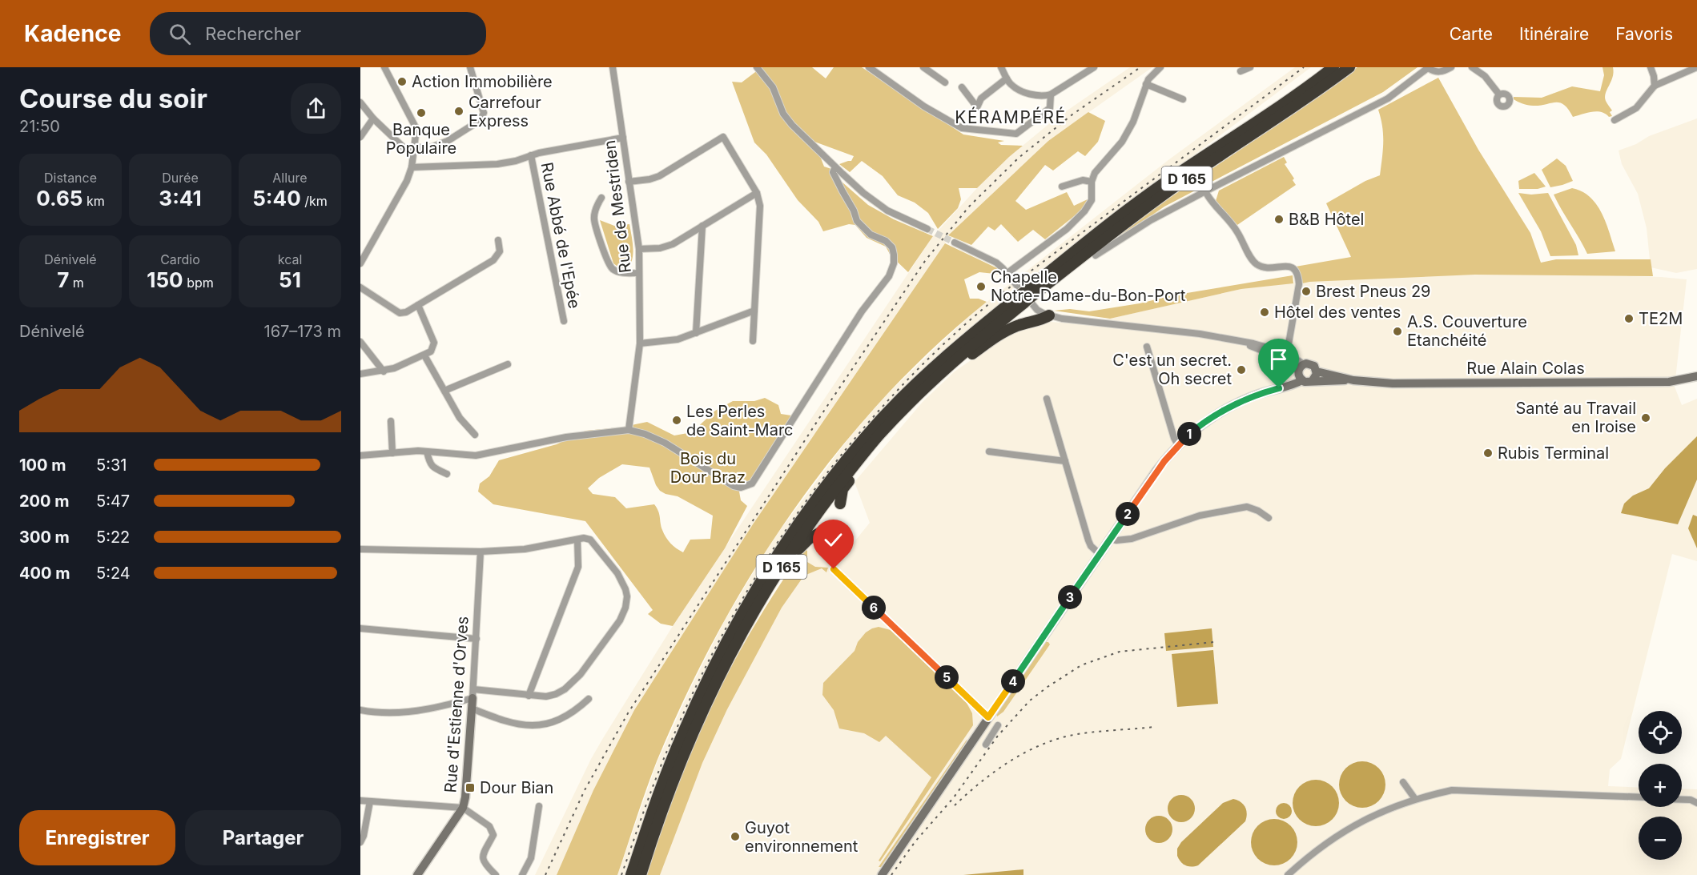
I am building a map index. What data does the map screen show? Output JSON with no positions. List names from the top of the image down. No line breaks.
{"streets":{"highway":["D 165"],"street":["Rue de Mestriden","Rue Abbé de l'Epée","Rue Alain Colas","Rue d'Estienne d'Orves"]},"districts":["KÉRAMPÉRÉ"],"parks":["Bois du Dour Braz"],"places":{"other":["Action Immobilière","Carrefour Express","Banque Populaire","B&B Hôtel","Chapelle Notre-Dame-du-Bon-Port","Brest Pneus 29","Hôtel des ventes","TE2M","A.S. Couverture Etanchéité","C'est un secret. Oh secret","Santé au Travail en Iroise","Les Perles de Saint-Marc","Rubis Terminal","Guyot environnement"],"transit":["Dour Bian"]},"page":{"header":"Kadence","search":"Rechercher","nav":["Carte","Itinéraire","Favoris"],"heading":["Course du soir","21:50"],"stats":[["Distance","0.65 km"],["Durée","3:41"],["Allure","5:40 /km"],["Dénivelé","7 m"],["Cardio","150 bpm"],["kcal","51"]],"chart":["Dénivelé","167–173 m"],"pins":["1","2","3","6","5","4"],"list":[{"name":"100 m","note":"5:31"},{"name":"200 m","note":"5:47"},{"name":"300 m","note":"5:22"},{"name":"400 m","note":"5:24"}],"map_buttons":["+","−"],"buttons":["Enregistrer","Partager"]}}
